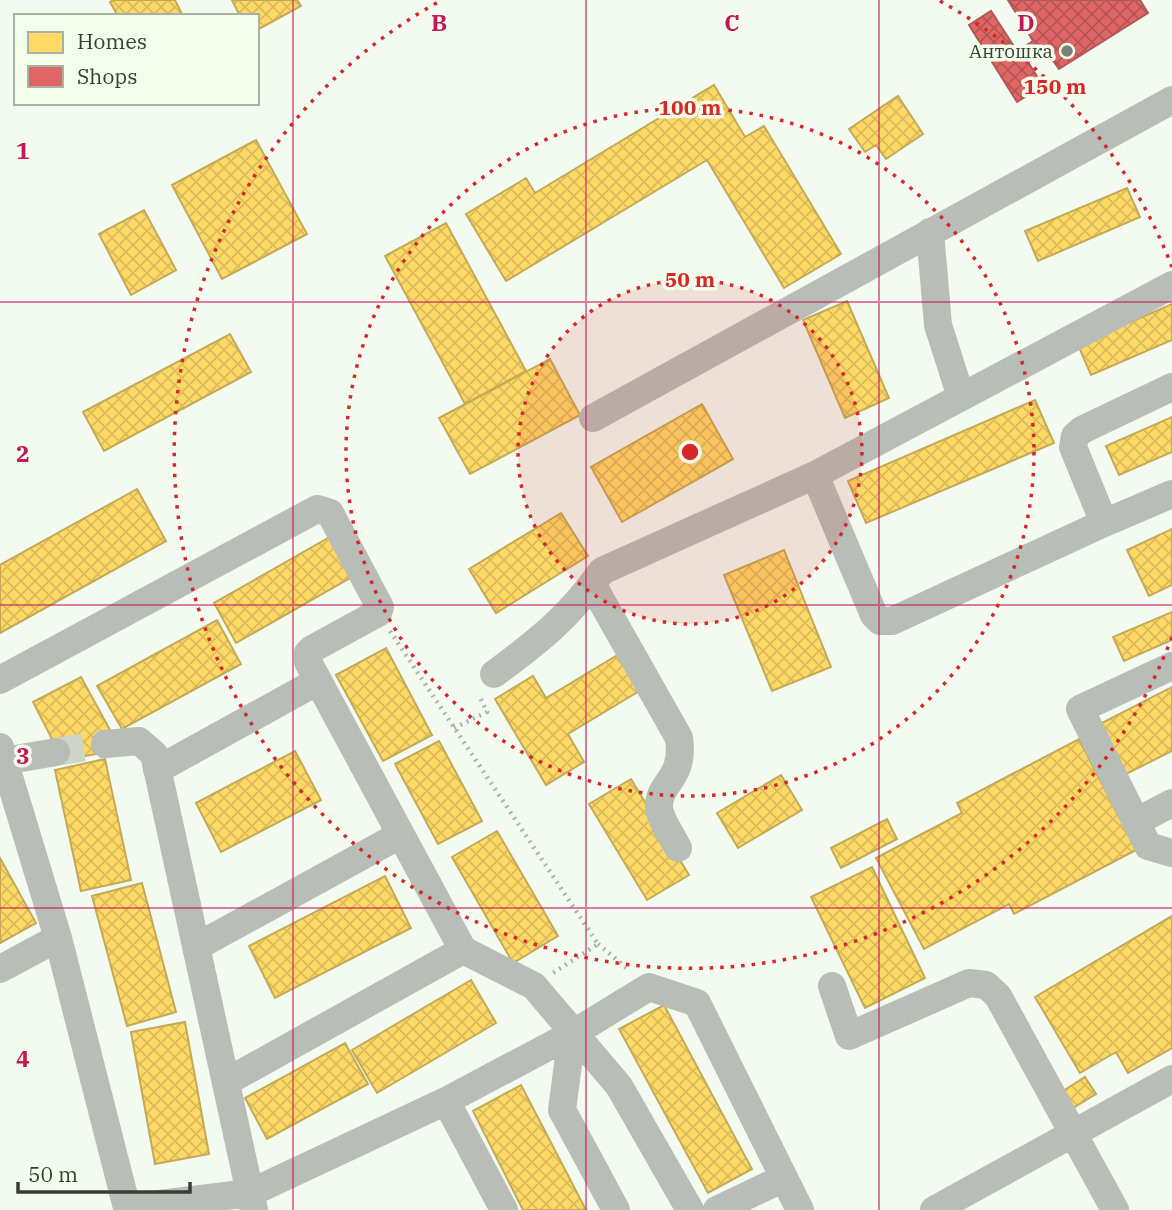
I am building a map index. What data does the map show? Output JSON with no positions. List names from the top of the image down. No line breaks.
{"places":["Антошка"],"legend":["Homes","Shops"],"scale_bar":"50 m","grid":{"columns":["B","C","D"],"rows":["1","2","3","4"]},"rings":["150 m","100 m","50 m"]}
